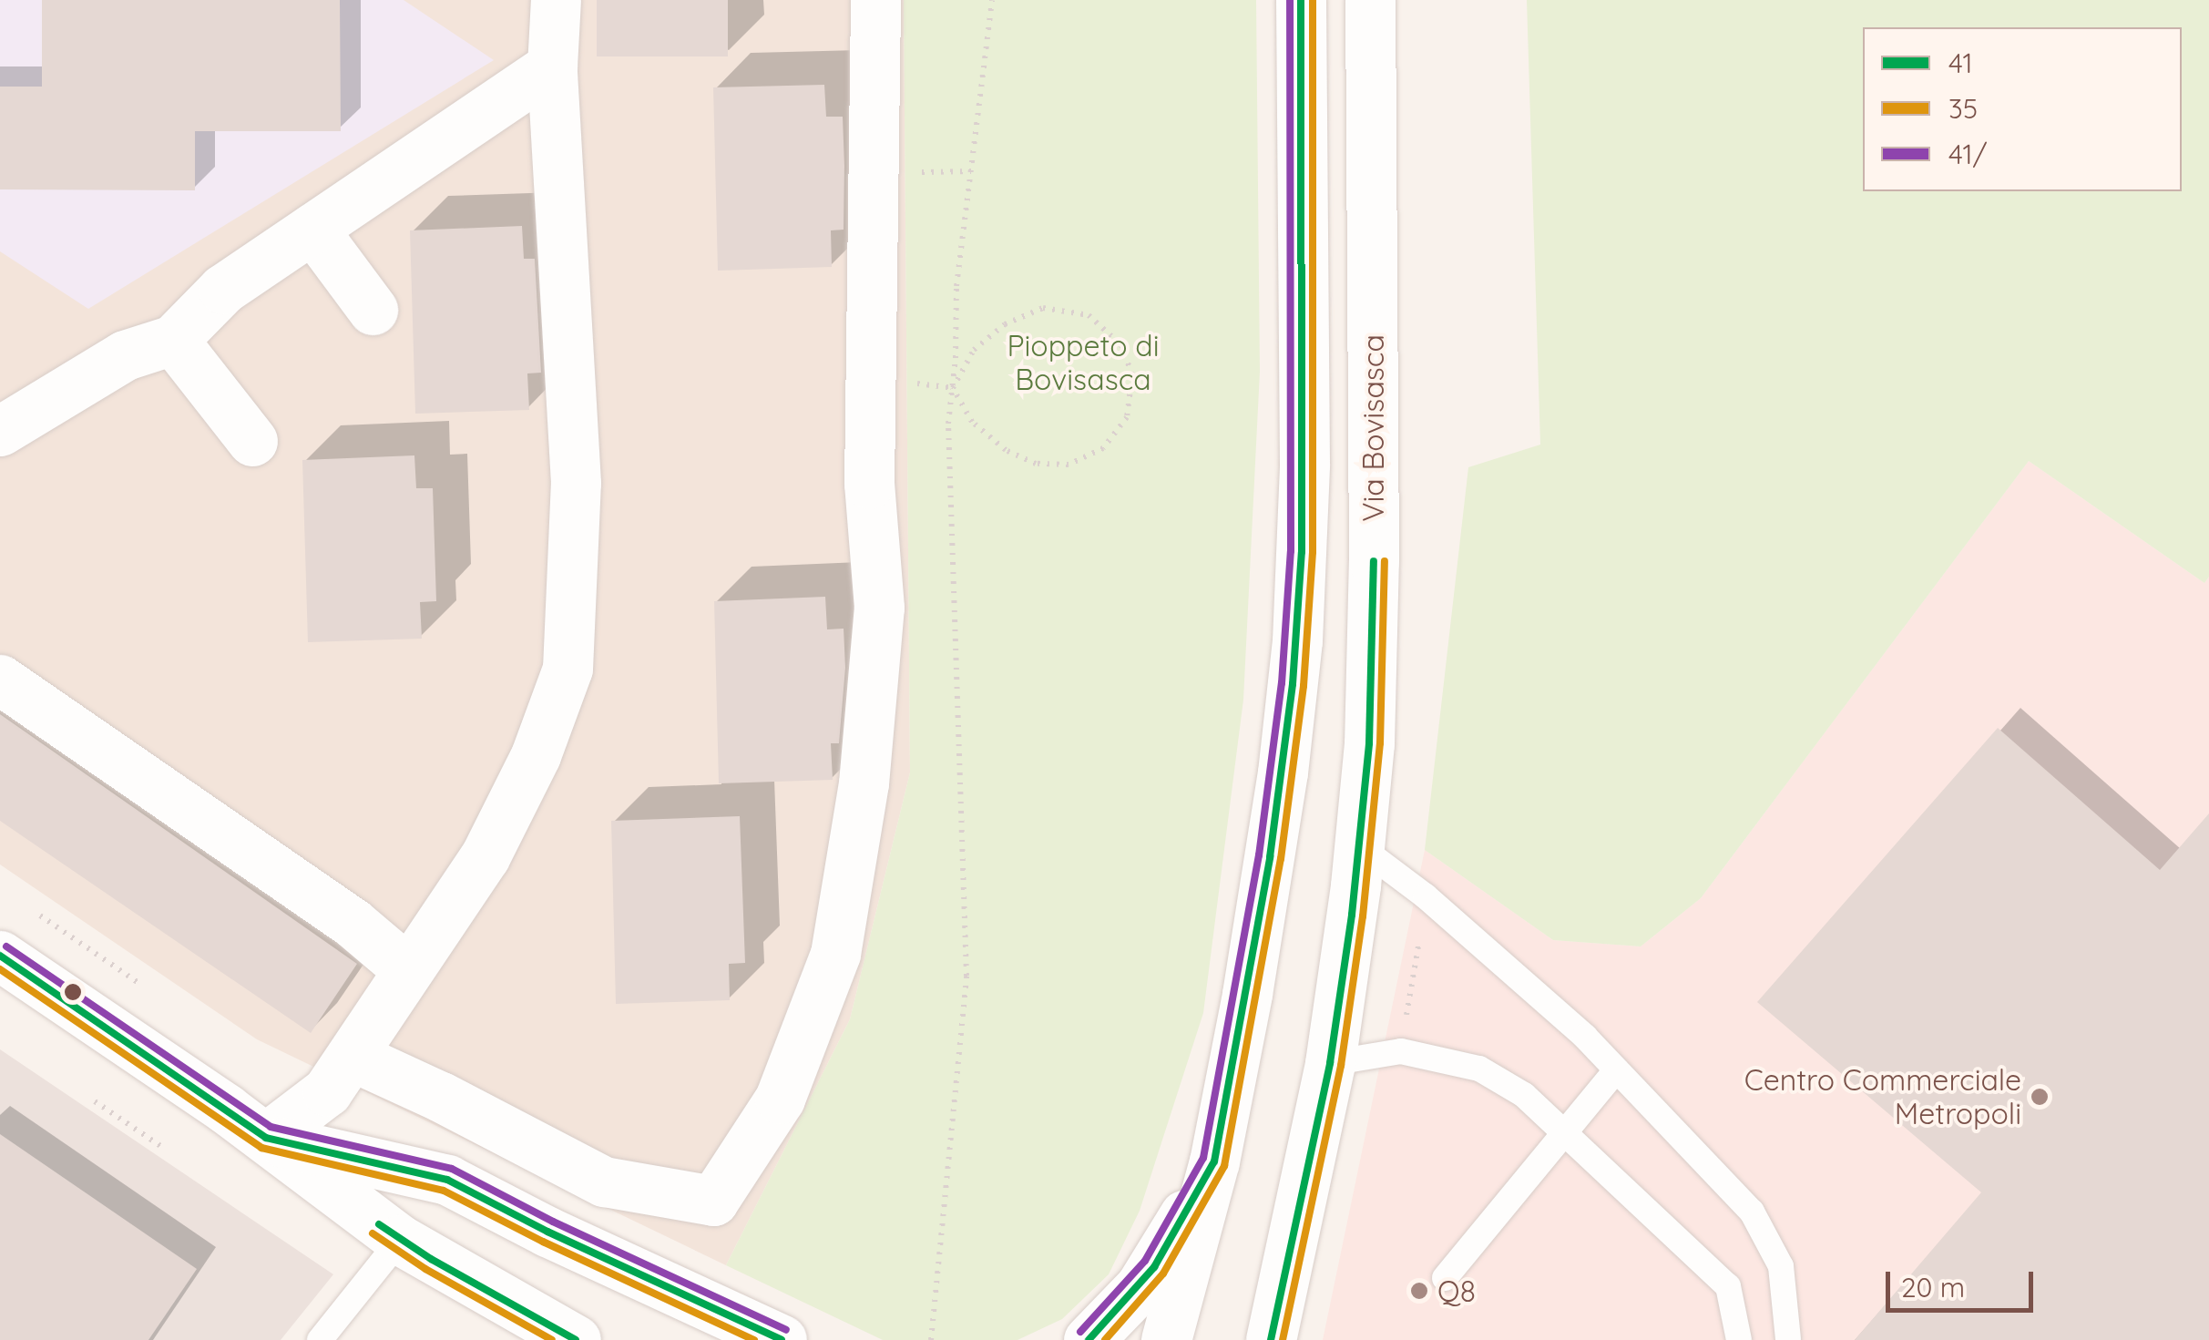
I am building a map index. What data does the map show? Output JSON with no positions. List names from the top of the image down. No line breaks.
{"streets":{"street":["Via Bovisasca"]},"parks":["Pioppeto di Bovisasca"],"places":["Centro Commerciale Metropoli","Q8"],"lines":["transit line 41","transit line 35","transit line 41/"],"legend":["41","35","41/"],"scale_bar":"20 m"}
